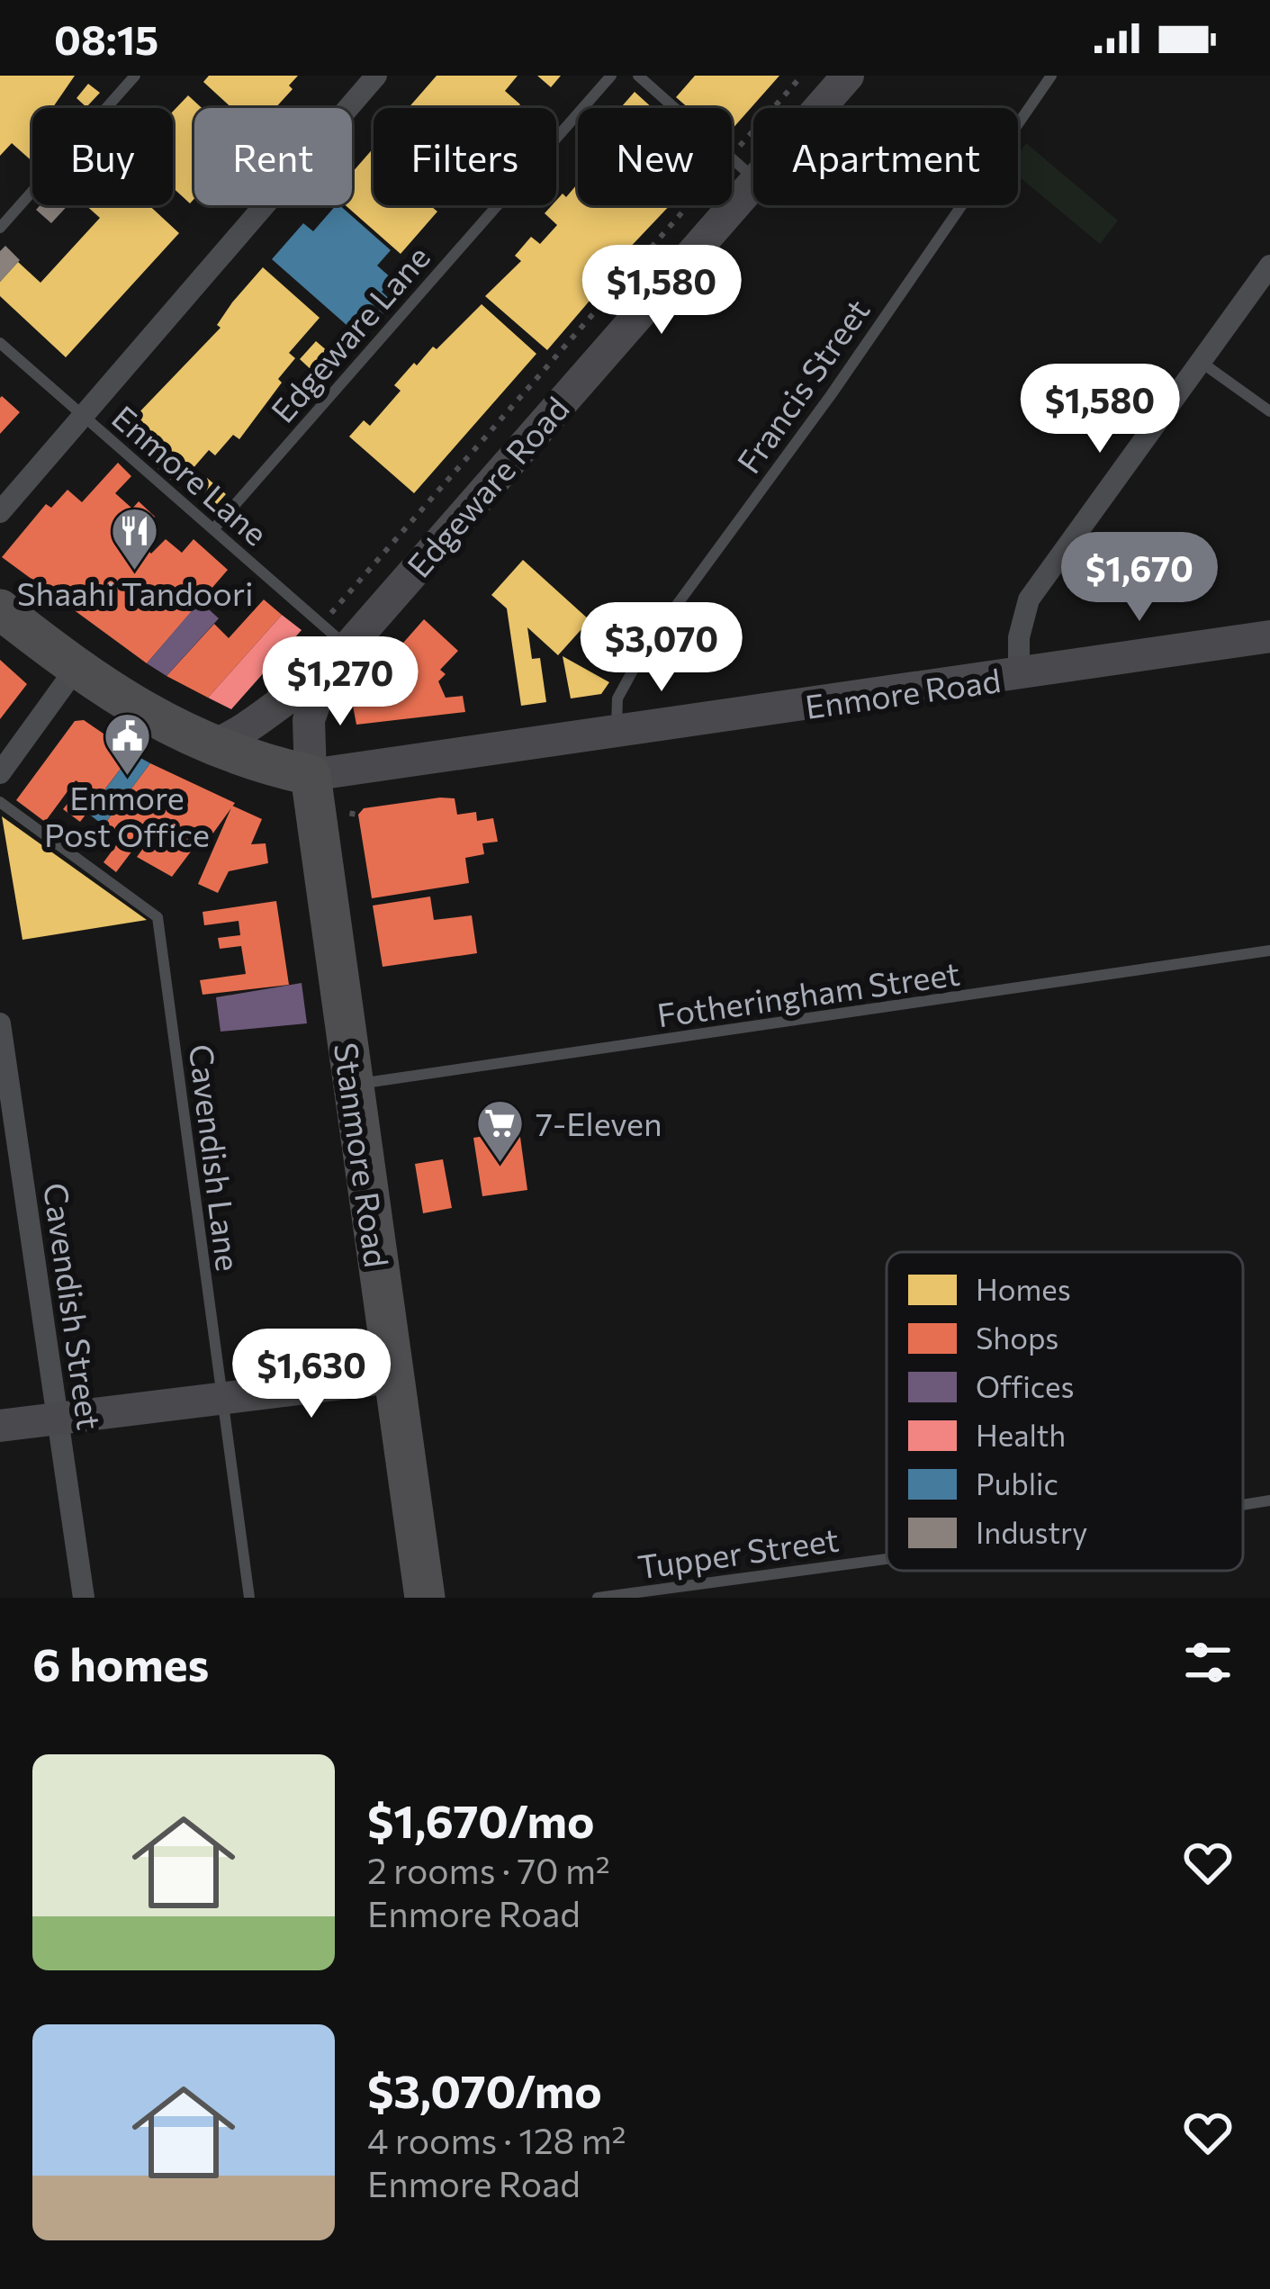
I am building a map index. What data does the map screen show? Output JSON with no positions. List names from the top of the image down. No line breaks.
{"streets":{"highway":["Enmore Road","Stanmore Road"],"main road":["Edgeware Road"],"street":["Cavendish Street"],"lane":["Edgeware Lane","Francis Street","Enmore Lane","Fotheringham Street","Cavendish Lane","Tupper Street"]},"crossings":[["Edgeware Lane","Enmore Lane"],["Francis Street","Enmore Road"],["Enmore Lane","Edgeware Road"],["Edgeware Road","Enmore Road"],["Edgeware Road","Stanmore Road"],["Enmore Road","Stanmore Road"],["Fotheringham Street","Stanmore Road"]],"places":{"restaurant":["Shaahi Tandoori"],"public building":["Enmore Post Office"],"supermarket":["7-Eleven"]},"legend":["Homes","Shops","Offices","Health","Public","Industry"],"page":{"status":"08:15","chip":["Buy","Rent","Filters","New","Apartment"],"price":["$1,580","$1,580","$1,670","$3,070","$1,270","$1,630"],"heading":"6 homes","list":[{"name":"$1,670/mo","note":"2 rooms · 70 m² · Enmore Road"},{"name":"$3,070/mo","note":"4 rooms · 128 m² · Enmore Road"}]}}
